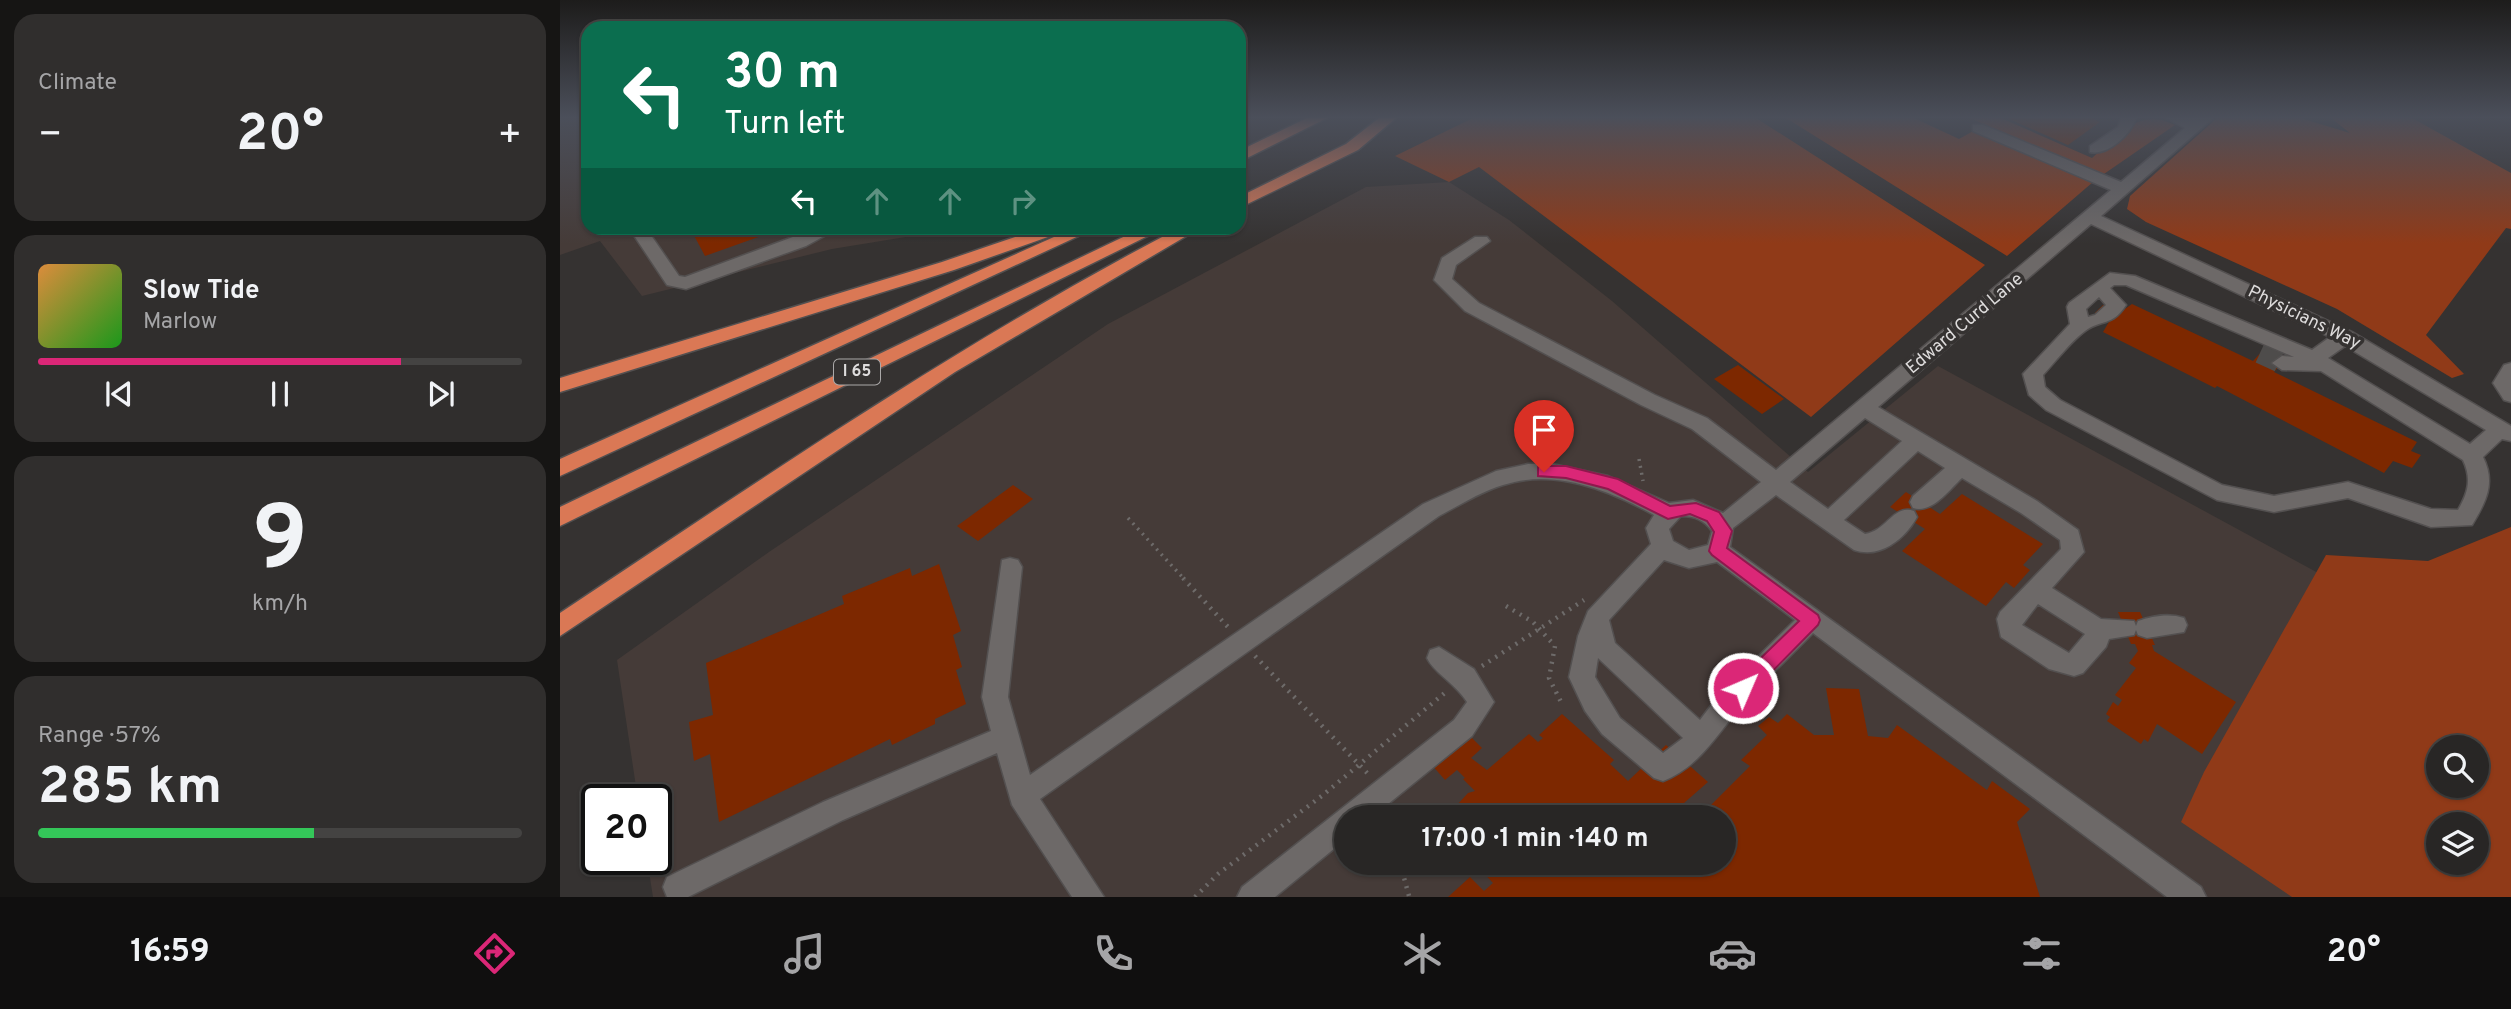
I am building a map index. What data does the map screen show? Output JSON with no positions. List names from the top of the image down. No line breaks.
{"streets":{"highway":["I 65"],"street":["Physicians Way","Edward Curd Lane"]},"crossings":[["Physicians Way","Edward Curd Lane"]],"page":{"tile":["Climate",["9","km/h"],["Range · 57%","285 km"]],"turn":["30 m","Turn left"],"heat":["−","20°","+"],"song":["Slow Tide","Marlow"],"limit":"20","trip":"17:00 · 1 min · 140 m","tabs":["16:59","20°"]}}
